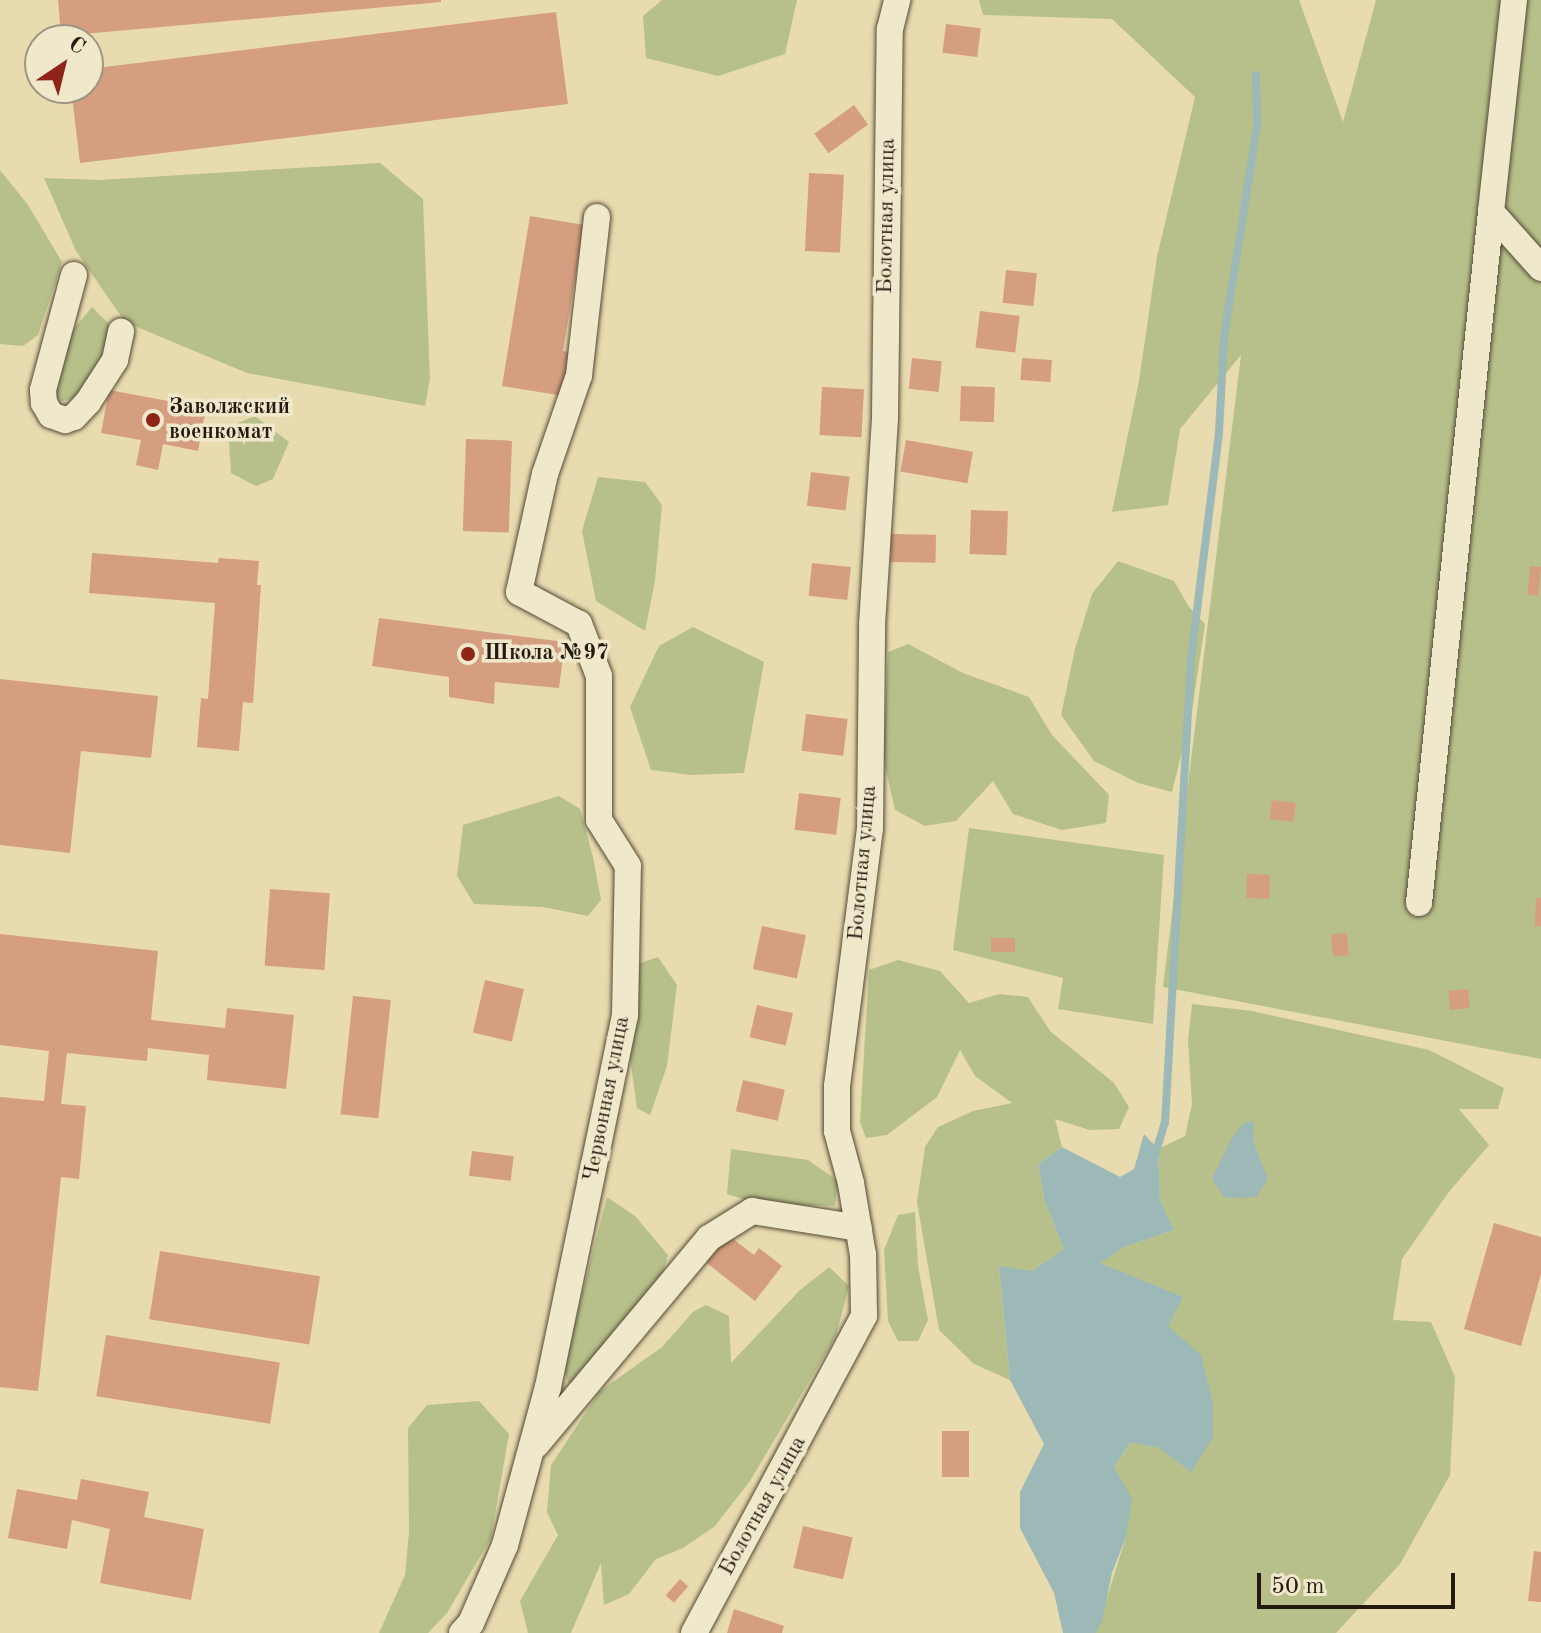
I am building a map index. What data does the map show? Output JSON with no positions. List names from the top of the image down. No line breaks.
{"streets":{"street":["Болотная улица","Червонная улица"]},"places":["Заволжский военкомат","Школа №97"],"scale_bar":"50 m","north":"top right"}
